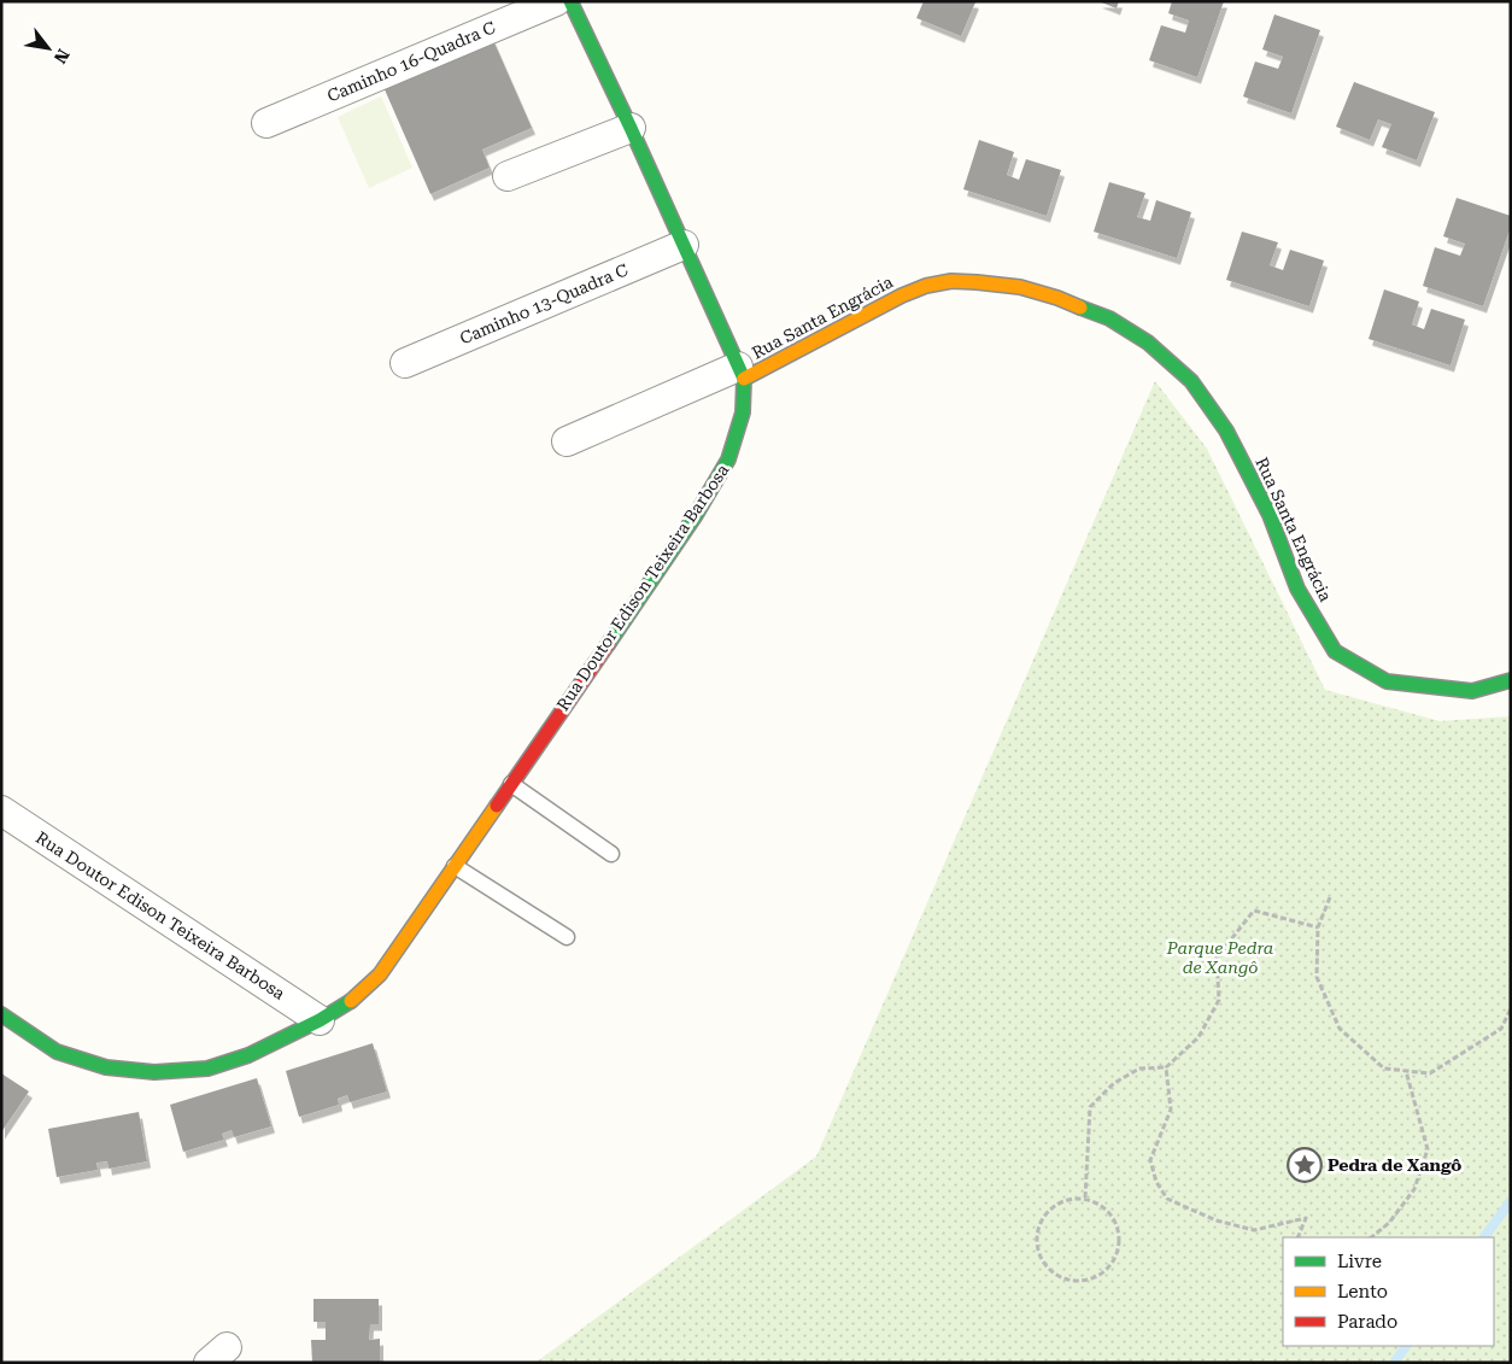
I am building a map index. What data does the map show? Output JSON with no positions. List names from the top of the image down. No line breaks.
{"streets":{"street":["Caminho 16-Quadra C","Caminho 13-Quadra C","Rua Santa Engrácia","Rua Doutor Edison Teixeira Barbosa"]},"crossings":[["Caminho 13-Quadra C","Rua Doutor Edison Teixeira Barbosa"],["Rua Santa Engrácia","Rua Doutor Edison Teixeira Barbosa"]],"parks":["Parque Pedra de Xangô"],"places":{"place":["Pedra de Xangô"]},"legend":["Livre","Lento","Parado"],"north":"bottom right"}
